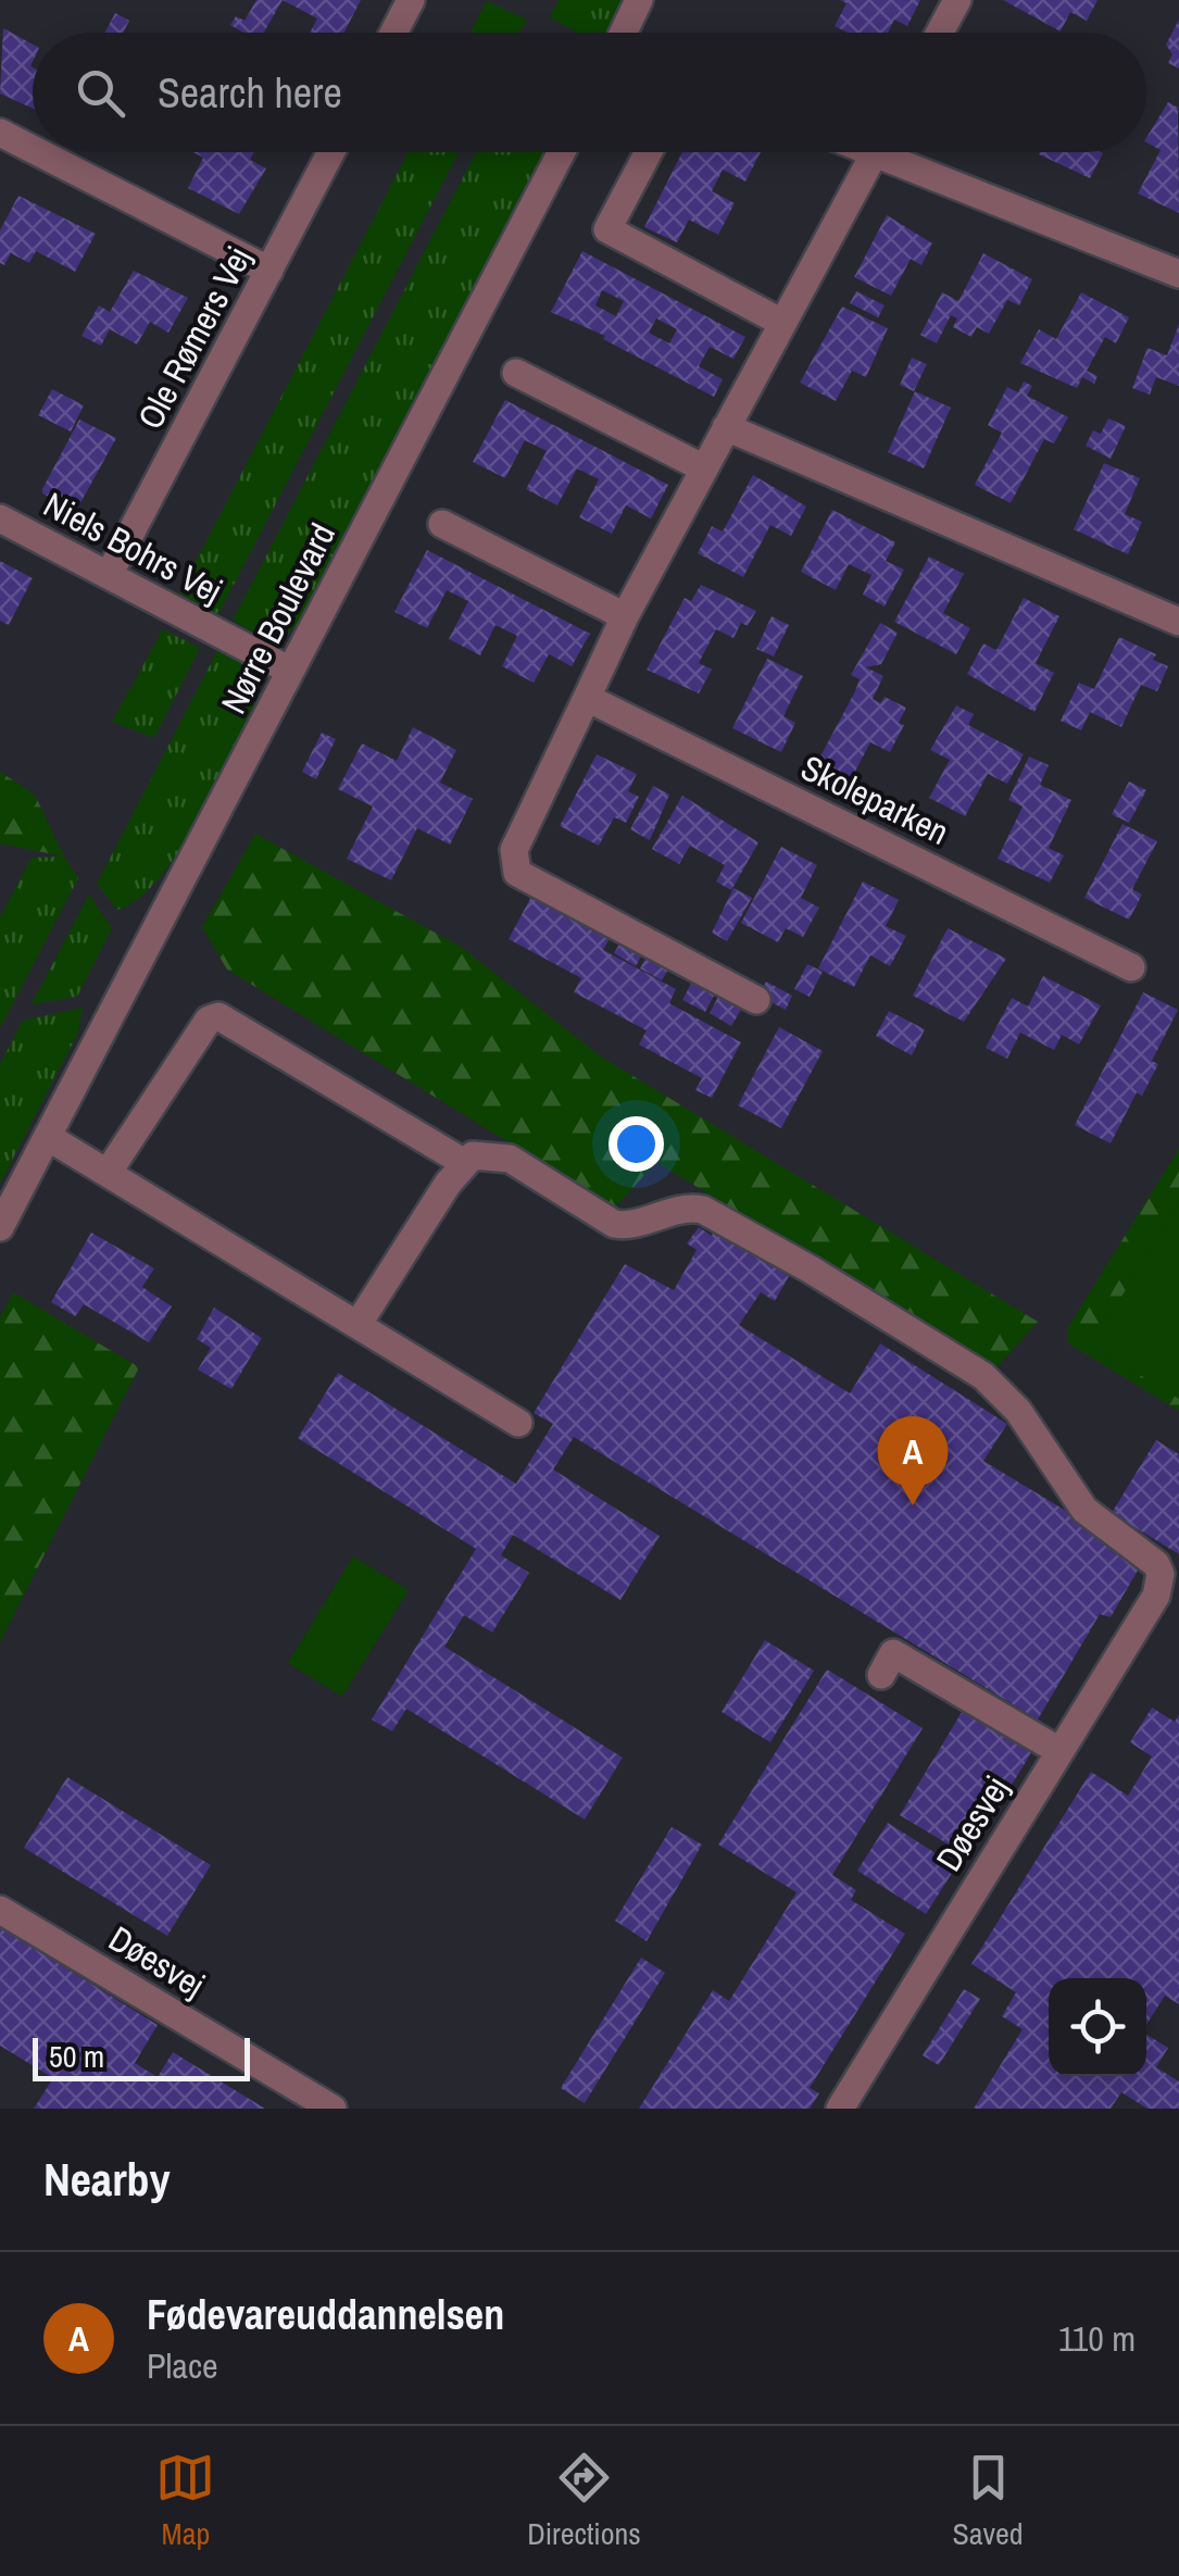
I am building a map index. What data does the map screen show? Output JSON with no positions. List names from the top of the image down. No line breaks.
{"streets":{"street":["Ole Rømers Vej","Niels Bohrs Vej","Nørre Boulevard","Skoleparken","Døesvej"]},"crossings":[["Ole Rømers Vej","Niels Bohrs Vej"],["Niels Bohrs Vej","Nørre Boulevard"]],"scale_bar":"50 m","page":{"search":"Search here","pins":"A","scale":"50 m","heading":"Nearby","list":[{"mark":"A","name":"Fødevareuddannelsen","note":"Place","value":"110 m"}],"nav":["Map","Directions","Saved"]}}
